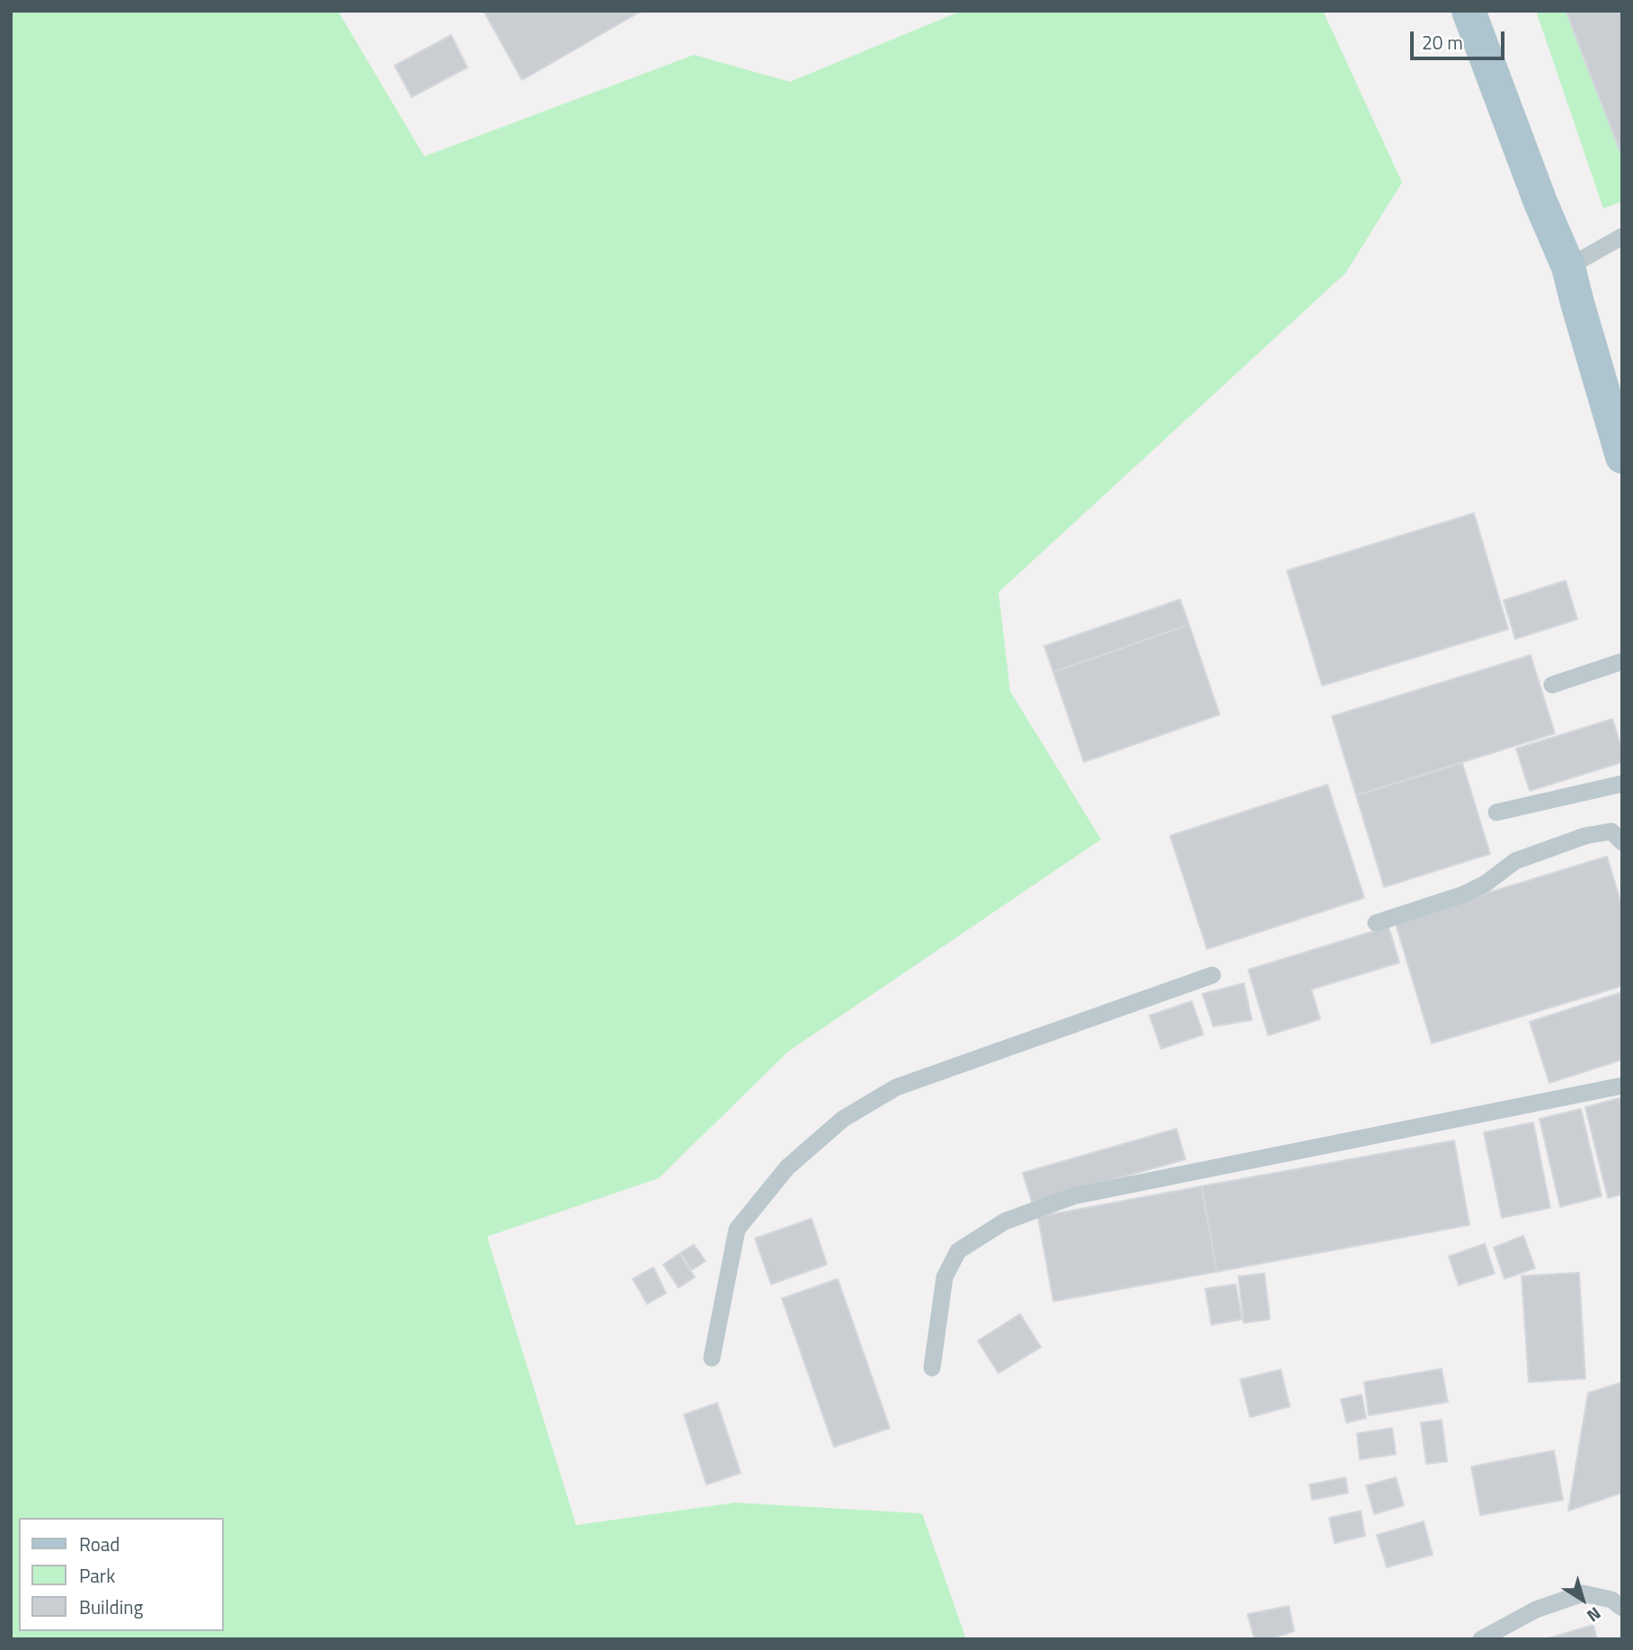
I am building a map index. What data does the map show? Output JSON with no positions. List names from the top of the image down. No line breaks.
{"legend":["Road","Park","Building"],"scale_bar":"20 m","north":"bottom right"}
